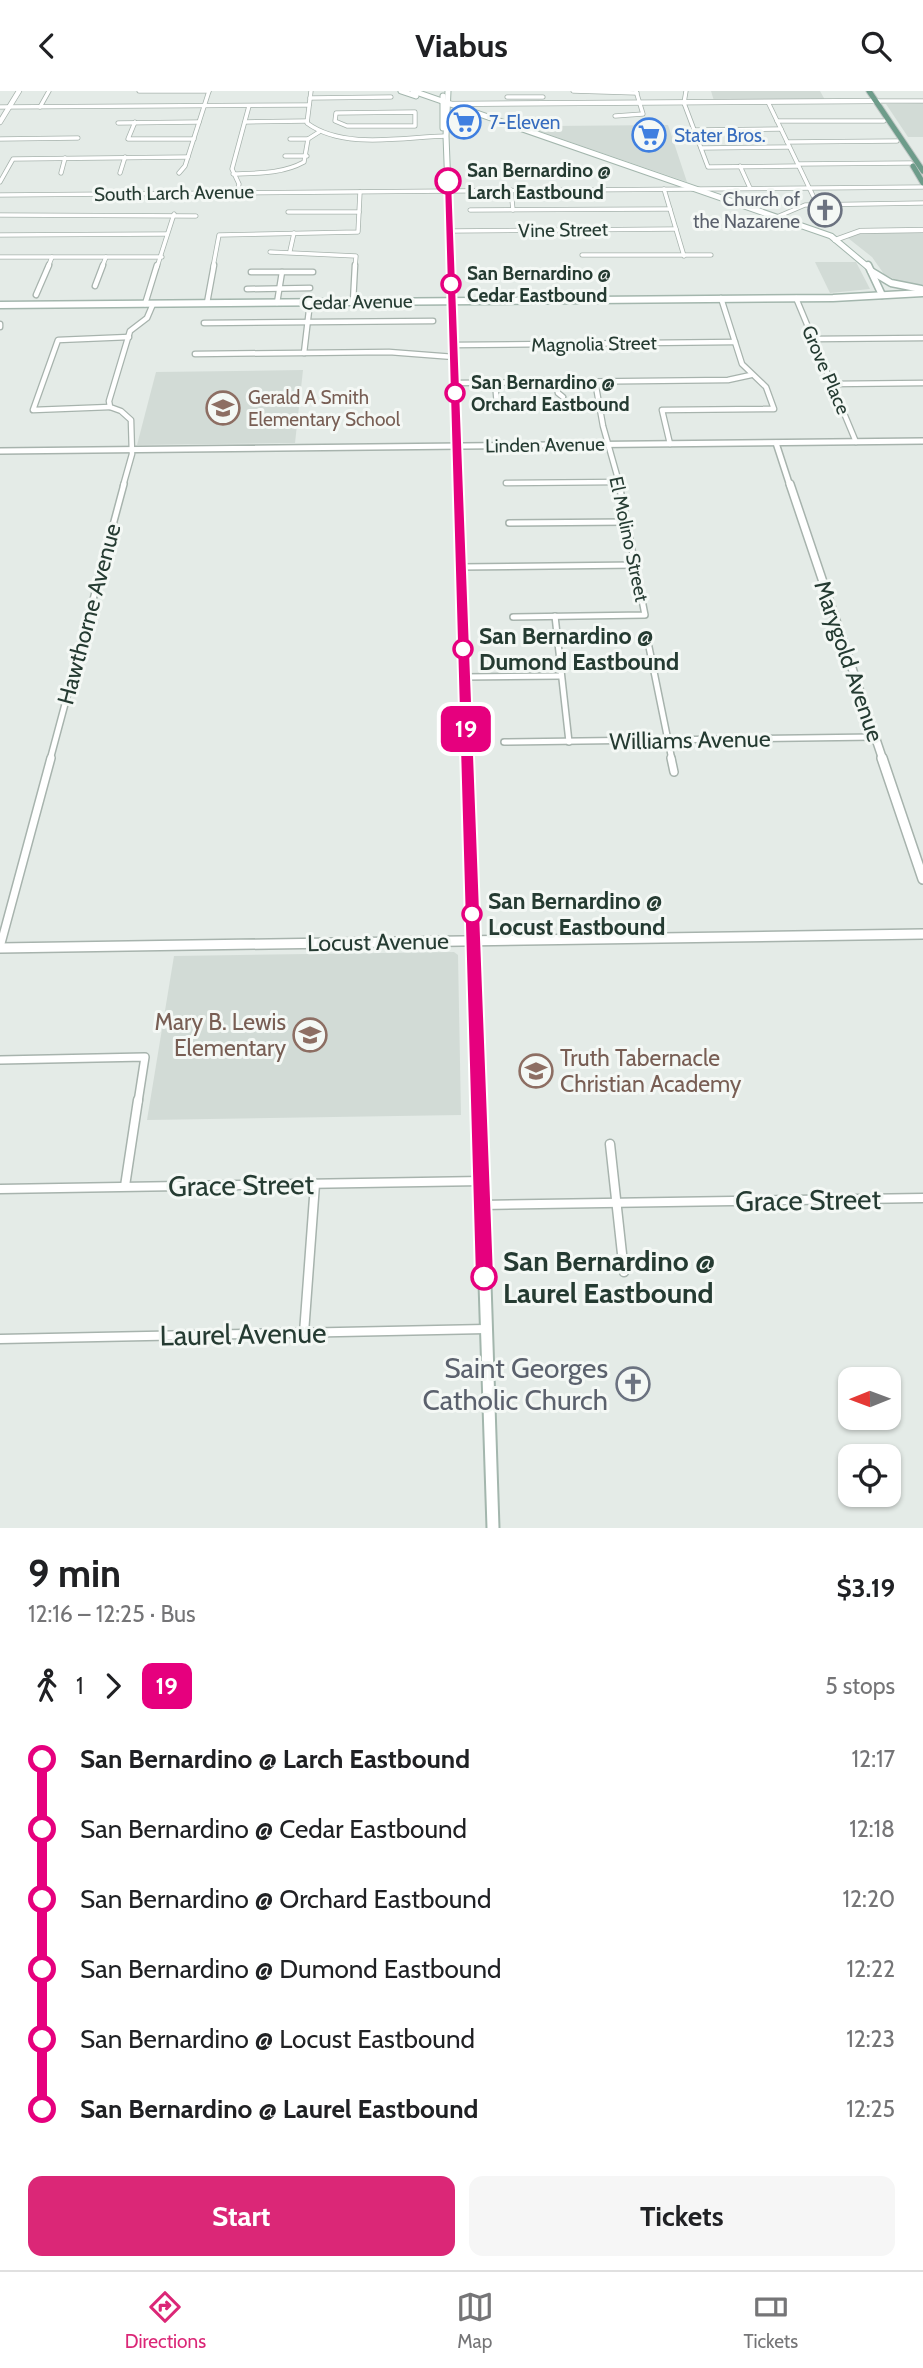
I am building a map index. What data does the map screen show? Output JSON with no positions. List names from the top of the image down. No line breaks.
{"streets":{"main road":["Cedar Avenue"],"street":["South Larch Avenue","Vine Street","Magnolia Street","Grove Place","Linden Avenue","El Molino Street","Hawthorne Avenue","Marygold Avenue","Williams Avenue","Locust Avenue","Grace Street","Laurel Avenue"]},"crossings":[["Cedar Avenue","Grove Place"],["Grove Place","Linden Avenue"],["Linden Avenue","El Molino Street"],["Linden Avenue","Hawthorne Avenue"],["Linden Avenue","Marygold Avenue"],["Hawthorne Avenue","Locust Avenue"],["Marygold Avenue","Williams Avenue"]],"places":{"supermarket":["7-Eleven","Stater Bros."],"other":["San Bernardino @ Larch Eastbound","San Bernardino @ Cedar Eastbound","San Bernardino @ Orchard Eastbound","San Bernardino @ Dumond Eastbound","San Bernardino @ Locust Eastbound","San Bernardino @ Laurel Eastbound"],"church":["Church of the Nazarene","Saint Georges Catholic Church"],"school or university":["Gerald A Smith Elementary School","Mary B. Lewis Elementary","Truth Tabernacle Christian Academy"]},"lines":["bus line 19"],"north":"left","page":{"header":"Viabus","on_map":"19","heading":["9 min","12:16 – 12:25 · Bus","$3.19"],"legs":["1","19","5 stops"],"list":[{"name":"San Bernardino @ Larch Eastbound","value":"12:17"},{"name":"San Bernardino @ Cedar Eastbound","value":"12:18"},{"name":"San Bernardino @ Orchard Eastbound","value":"12:20"},{"name":"San Bernardino @ Dumond Eastbound","value":"12:22"},{"name":"San Bernardino @ Locust Eastbound","value":"12:23"},{"name":"San Bernardino @ Laurel Eastbound","value":"12:25"}],"buttons":["Start","Tickets"],"tabs":["Directions","Map","Tickets"]}}
